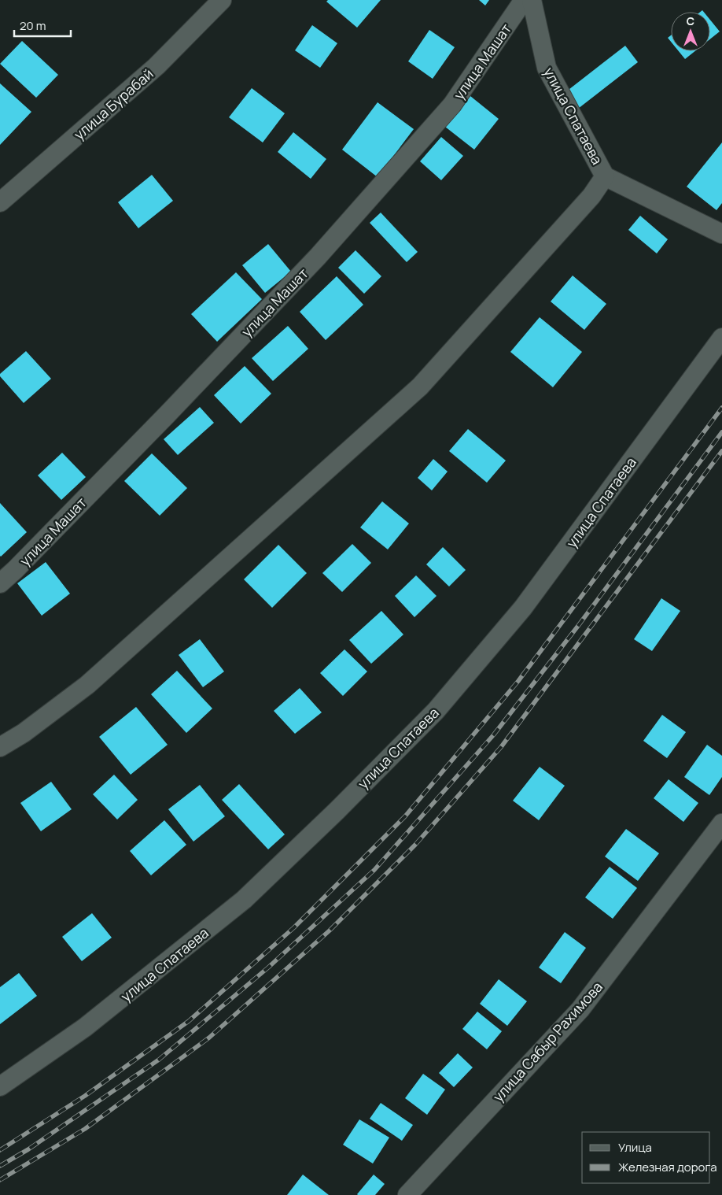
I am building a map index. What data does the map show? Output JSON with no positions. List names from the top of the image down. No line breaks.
{"streets":{"street":["улица Машат","улица Бурабай","улица Спатаева","улица Сабыр Рахимова"]},"legend":["Улица","Железная дорога"],"scale_bar":"20 m","north":"top"}
